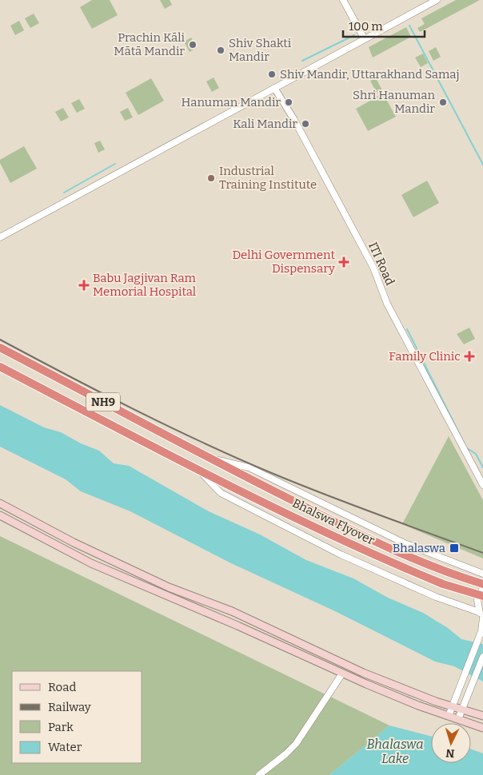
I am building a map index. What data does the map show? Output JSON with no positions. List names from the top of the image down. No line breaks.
{"streets":{"highway":["NH9","Bhalswa Flyover"],"street":["ITI Road"]},"crossings":[["NH9","Bhalswa Flyover"]],"water":["Bhalaswa Lake"],"places":{"other":["Prachin Kāli Mātā Mandir","Shiv Shakti Mandir","Shiv Mandir, Uttarakhand Samaj","Hanuman Mandir","Shri Hanuman Mandir","Kali Mandir","Industrial Training Institute"],"health":["Delhi Government Dispensary","Babu Jagjivan Ram Memorial Hospital","Family Clinic"],"transit":["Bhalaswa"]},"legend":["Road","Railway","Park","Water"],"scale_bar":"100 m","north":"bottom"}
